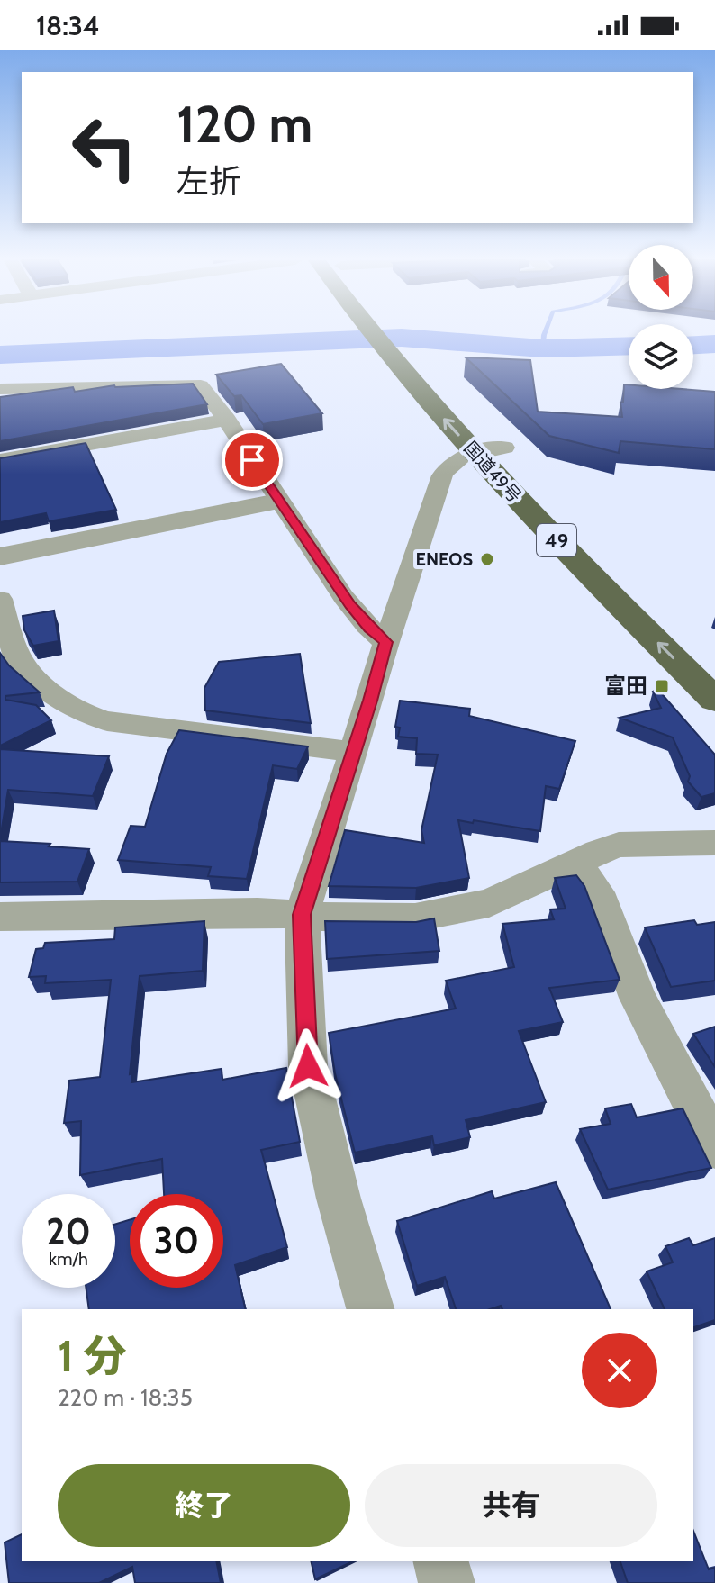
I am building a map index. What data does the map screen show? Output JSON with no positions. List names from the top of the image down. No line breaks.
{"streets":{"highway":["国道49号","49"]},"places":{"other":["ENEOS"],"transit":["富田"]},"north":"bottom","page":{"status":"18:34","turn":["120 m","左折"],"speed":"20 km/h","limit":"30","heading":["1 分","220 m · 18:35"],"buttons":["終了","共有"]}}
